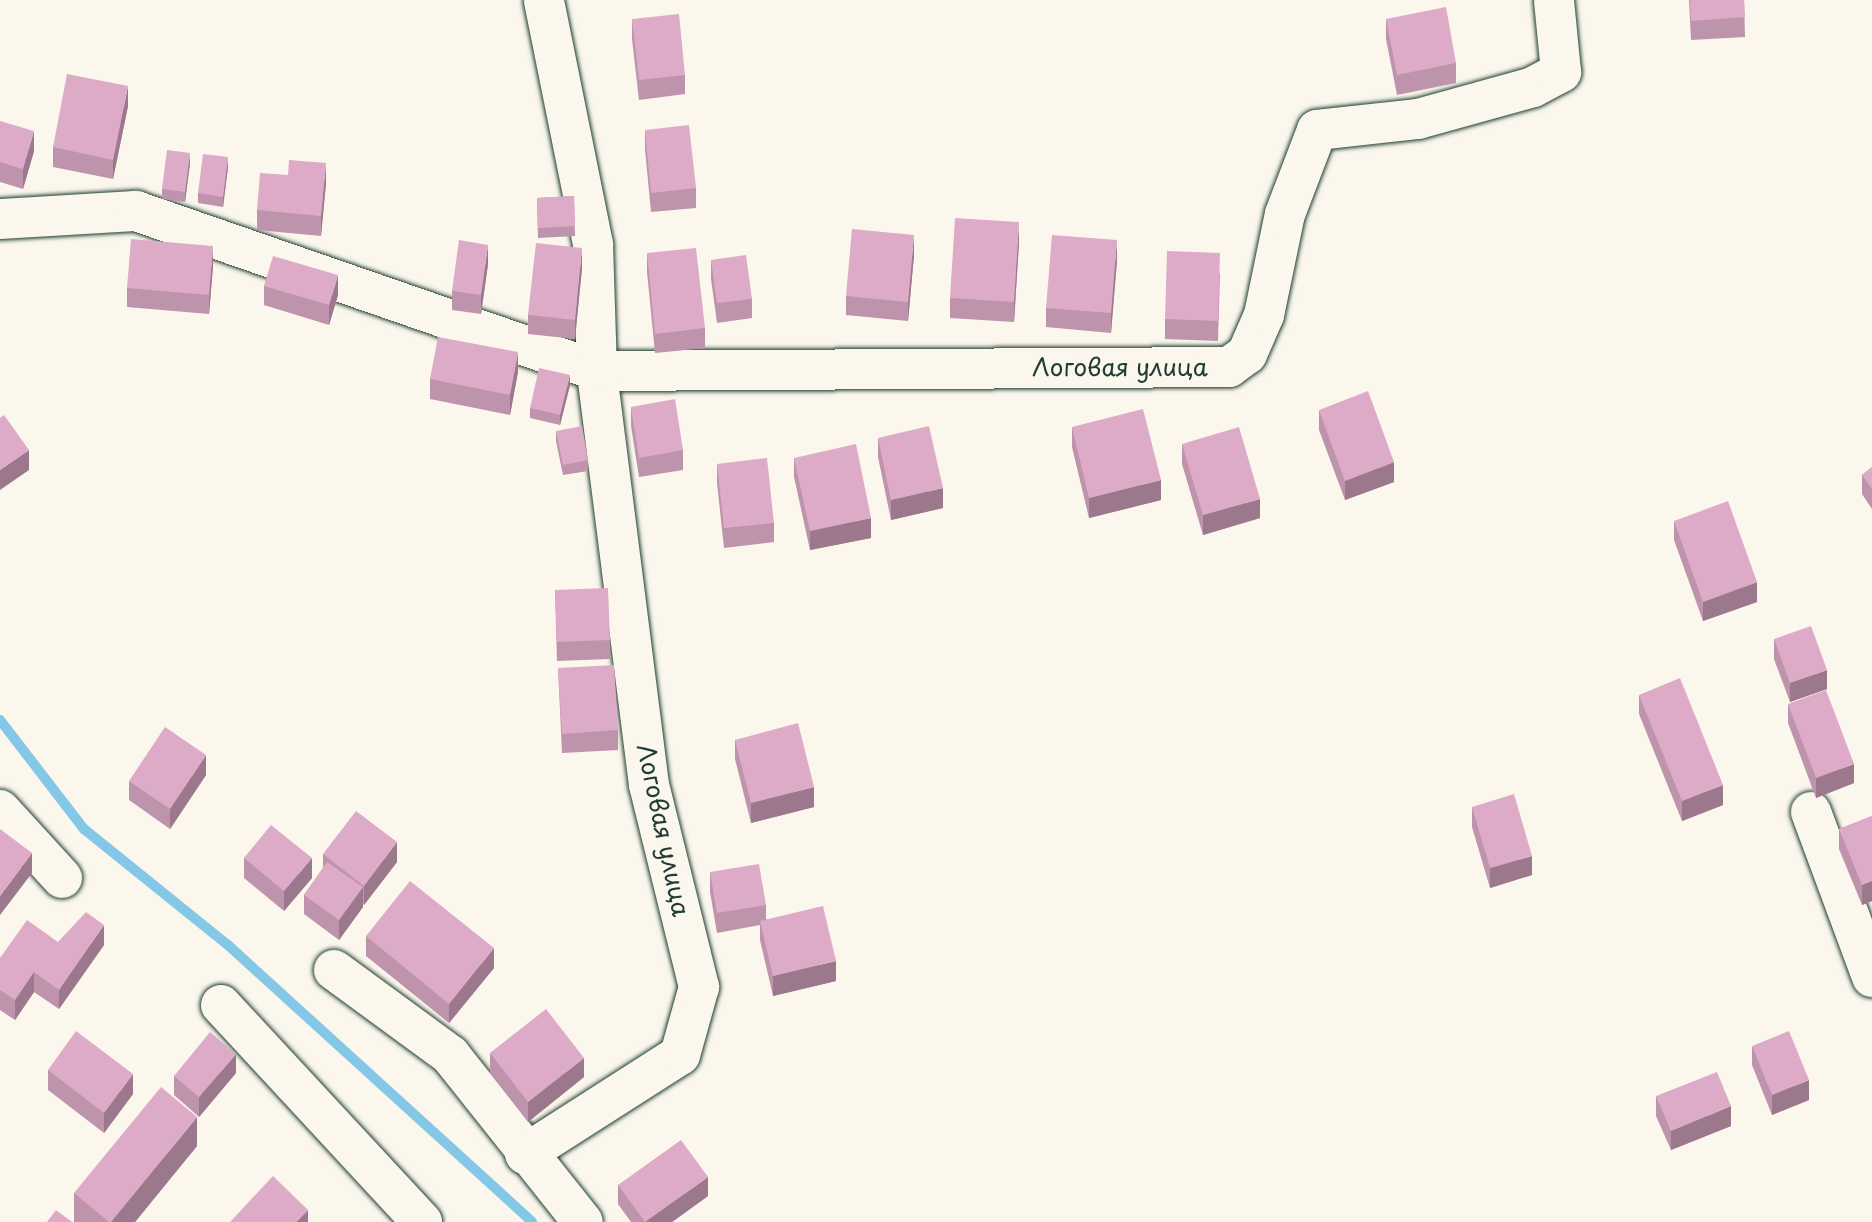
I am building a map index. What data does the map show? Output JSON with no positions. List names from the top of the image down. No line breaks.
{"streets":{"street":["Логовая улица"]}}
